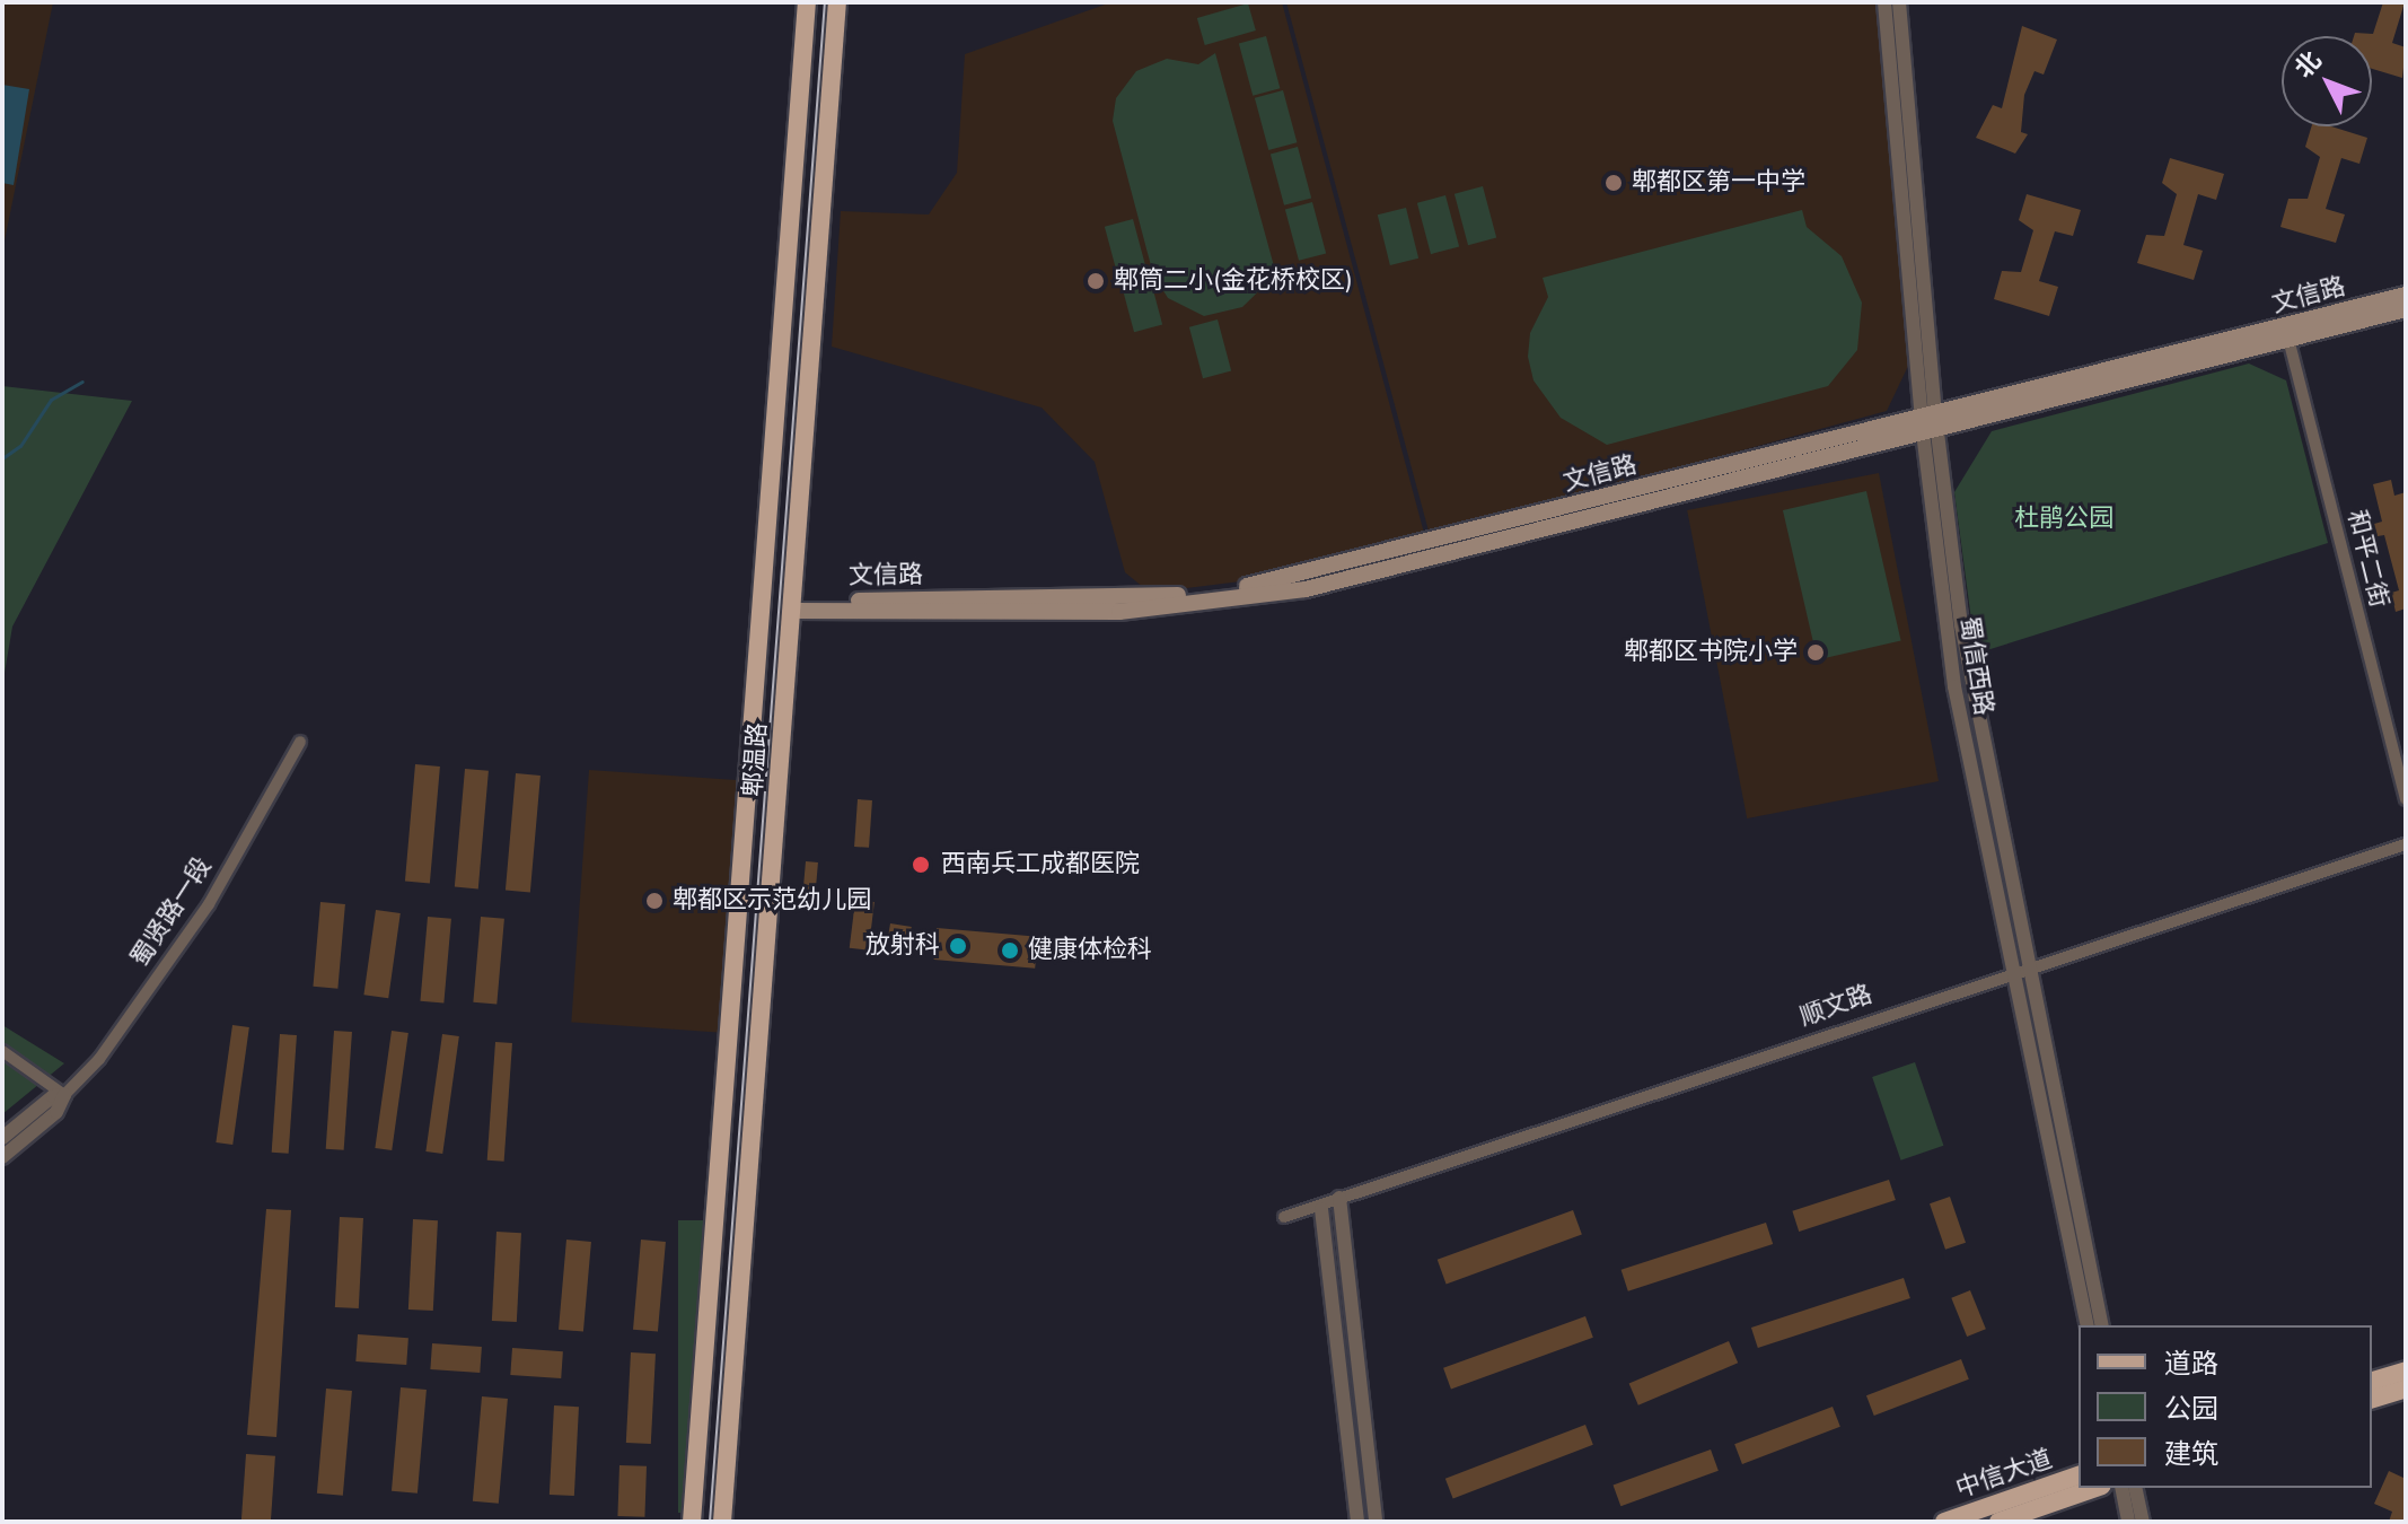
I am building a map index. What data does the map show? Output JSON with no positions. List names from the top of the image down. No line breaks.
{"streets":{"main road":["文信路","郫温路","中信大道"],"street":["和平二街","蜀信西路","蜀贤路一段","顺文路"]},"crossings":[["文信路","和平二街"],["文信路","蜀信西路"],["文信路","郫温路"],["蜀信西路","顺文路"]],"parks":["杜鹃公园"],"places":["郫都区第一中学","郫筒二小(金花桥校区)","郫都区书院小学","西南兵工成都医院","郫都区示范幼儿园","放射科","健康体检科"],"legend":["道路","公园","建筑"],"north":"top left"}
